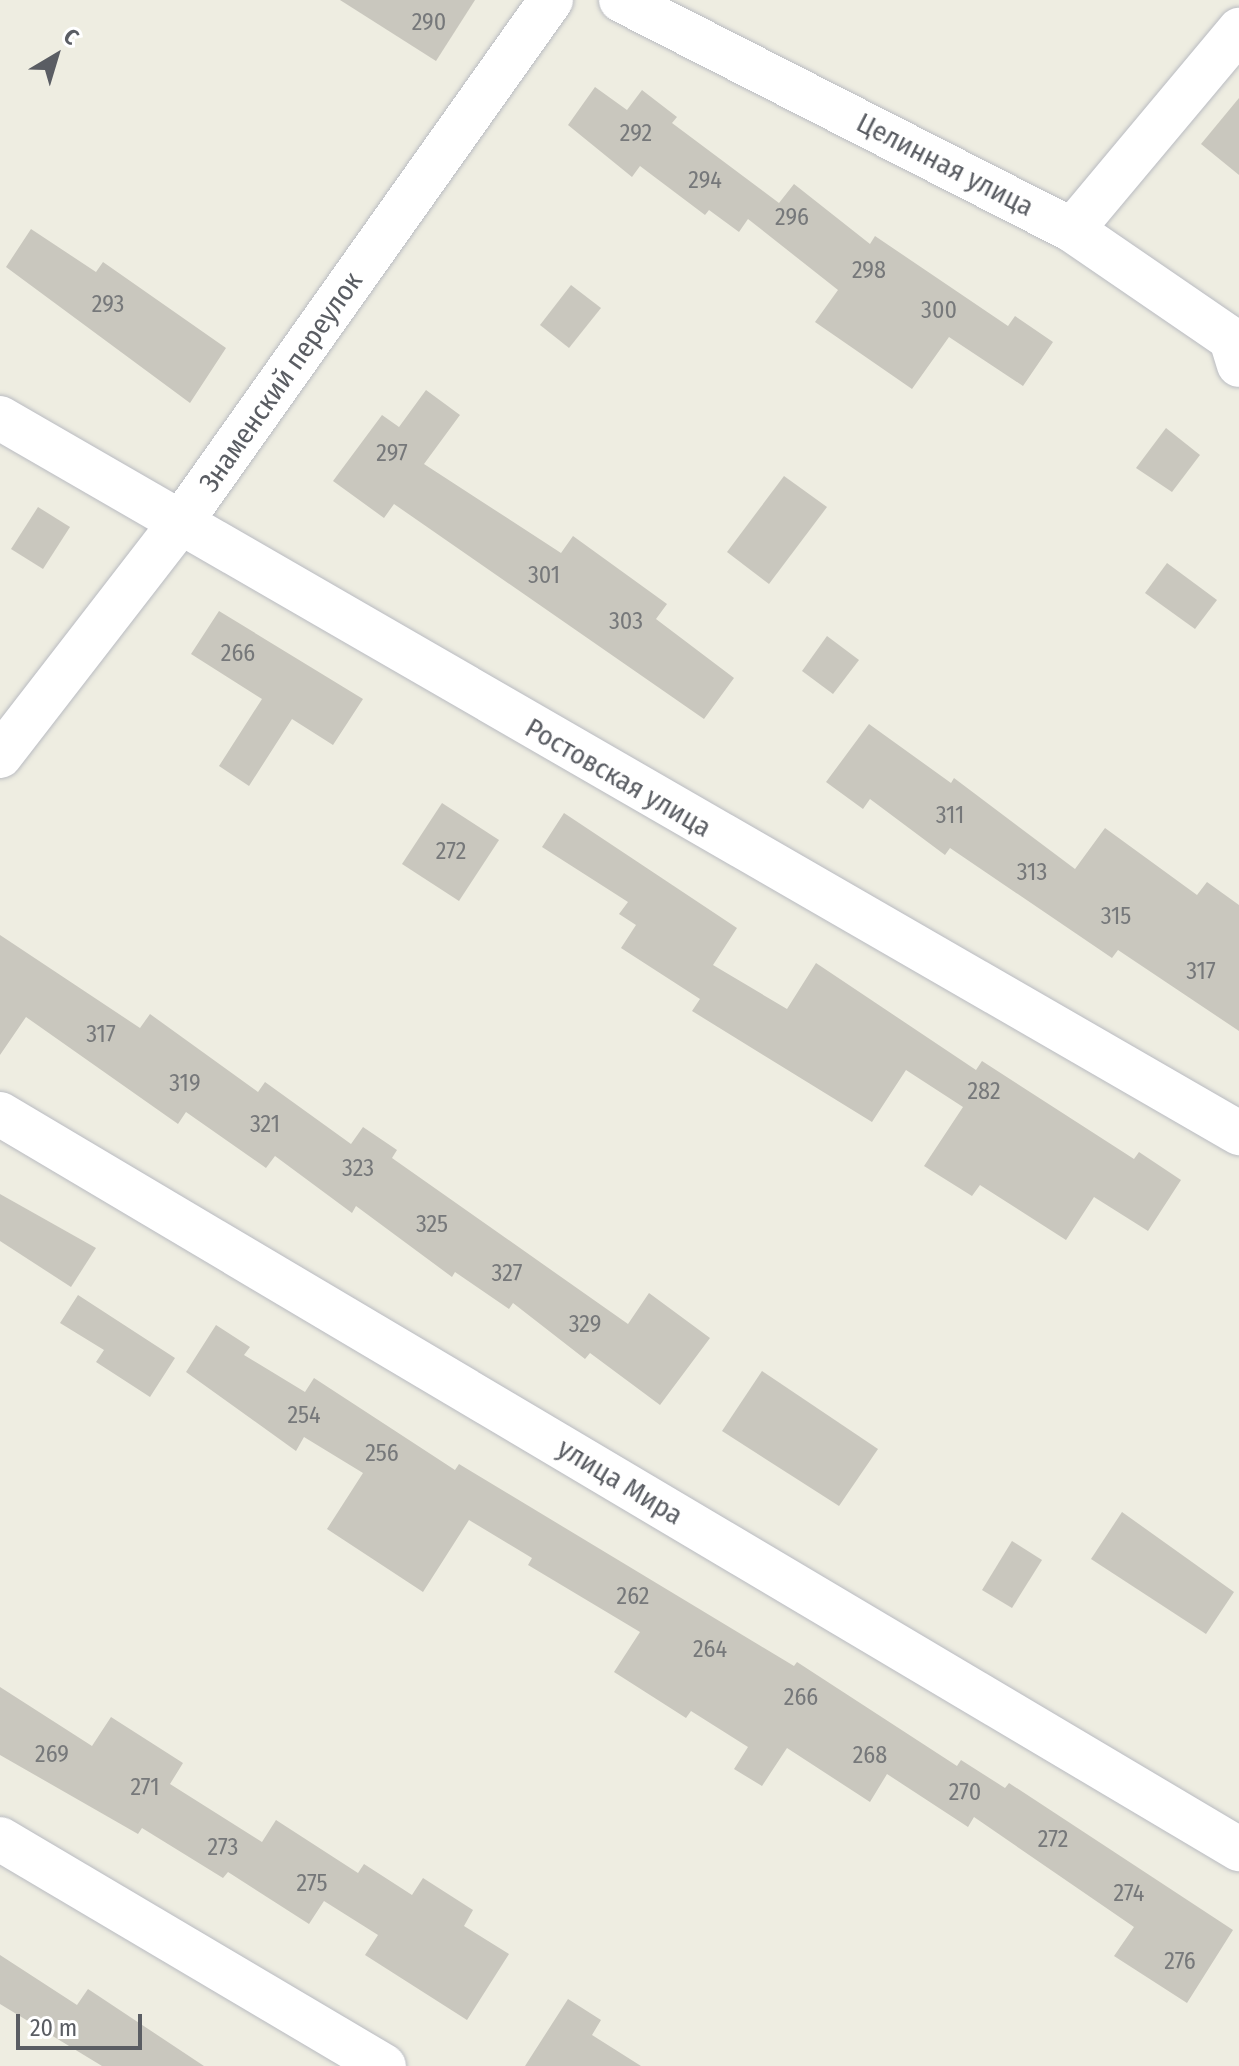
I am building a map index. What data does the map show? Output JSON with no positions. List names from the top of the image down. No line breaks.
{"streets":{"street":["Целинная улица","Знаменский переулок","Ростовская улица","улица Мира"]},"crossings":[["Знаменский переулок","Ростовская улица"]],"house_numbers":["290","292","294","296","298","293","300","297","301","303","266","311","272","313","315","317","317","319","282","321","323","325","327","329","254","256","262","264","266","269","268","271","270","272","273","275","274","276"],"scale_bar":"20 m","north":"top right"}
